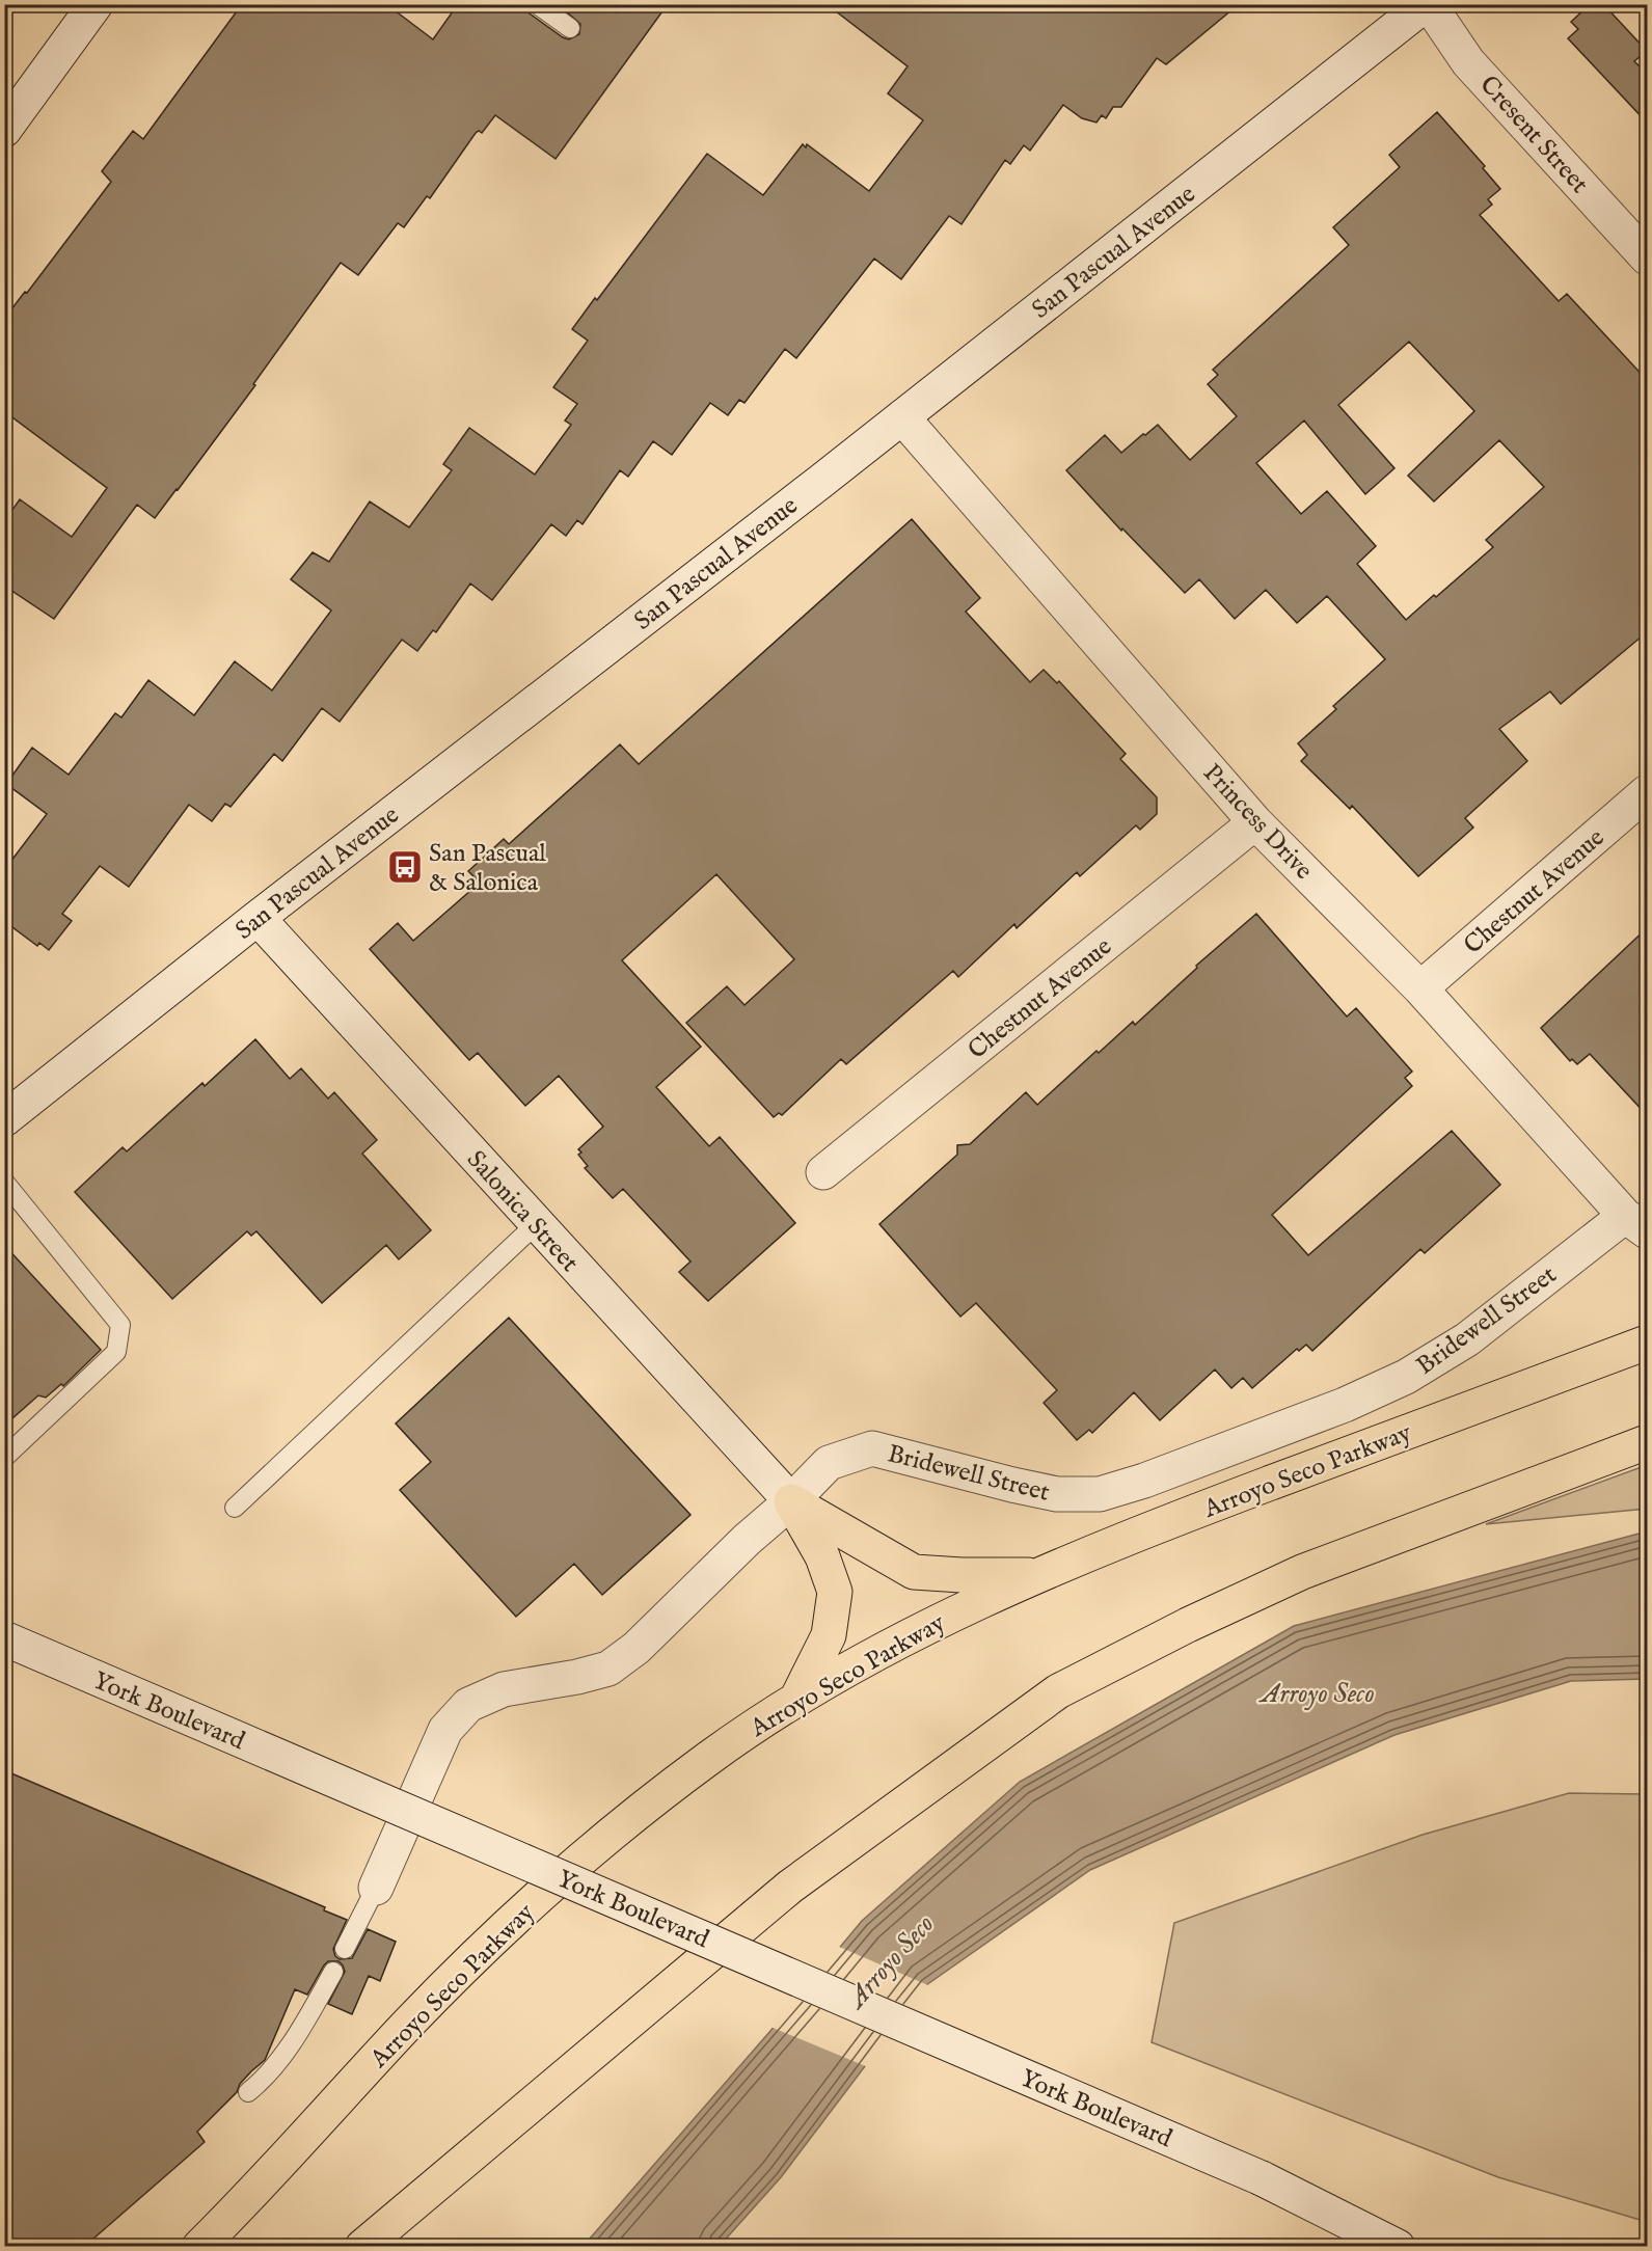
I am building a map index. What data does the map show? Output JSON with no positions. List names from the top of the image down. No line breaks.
{"streets":{"highway":["Arroyo Seco Parkway"],"street":["Cresent Street","San Pascual Avenue","Princess Drive","Chestnut Avenue","Salonica Street","Bridewell Street","York Boulevard"]},"crossings":[["Cresent Street","San Pascual Avenue"],["San Pascual Avenue","Princess Drive"],["San Pascual Avenue","Salonica Street"],["Princess Drive","Chestnut Avenue"],["Princess Drive","Bridewell Street"],["Salonica Street","Bridewell Street"]],"water":["Arroyo Seco"],"places":{"bus stop":["San Pascual & Salonica"]}}
